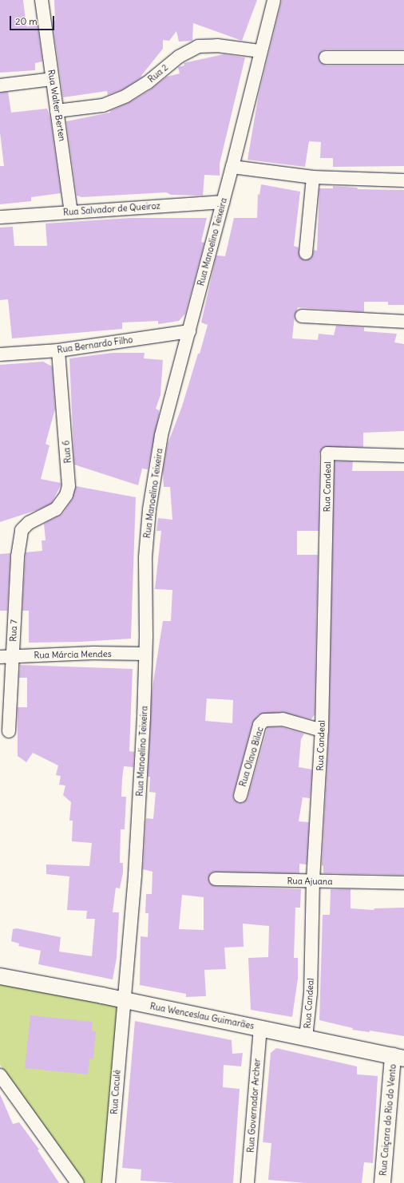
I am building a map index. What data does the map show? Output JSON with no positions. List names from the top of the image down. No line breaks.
{"streets":{"street":["Rua 2","Rua Walter Berten","Rua Salvador de Queiroz","Rua Manoelino Teixeira","Rua Bernardo Filho","Rua 6","Rua Candeal","Rua 7","Rua Márcia Mendes","Rua Olavo Bilac","Rua Ajuana","Rua Wenceslau Guimarães","Rua Caculé","Rua Governador Archer","Rua Caiçara do Rio do Vento"]},"crossings":[["Rua 2","Rua Walter Berten"],["Rua 2","Rua Manoelino Teixeira"],["Rua Walter Berten","Rua Salvador de Queiroz"],["Rua Salvador de Queiroz","Rua Manoelino Teixeira"],["Rua Manoelino Teixeira","Rua Bernardo Filho"],["Rua Manoelino Teixeira","Rua Márcia Mendes"],["Rua Manoelino Teixeira","Rua Wenceslau Guimarães"],["Rua Manoelino Teixeira","Rua Caculé"],["Rua Bernardo Filho","Rua 6"],["Rua 6","Rua 7"],["Rua Candeal","Rua Olavo Bilac"],["Rua Candeal","Rua Ajuana"],["Rua Candeal","Rua Wenceslau Guimarães"],["Rua 7","Rua Márcia Mendes"],["Rua Wenceslau Guimarães","Rua Caculé"],["Rua Wenceslau Guimarães","Rua Governador Archer"],["Rua Wenceslau Guimarães","Rua Caiçara do Rio do Vento"]],"scale_bar":"20 m"}
